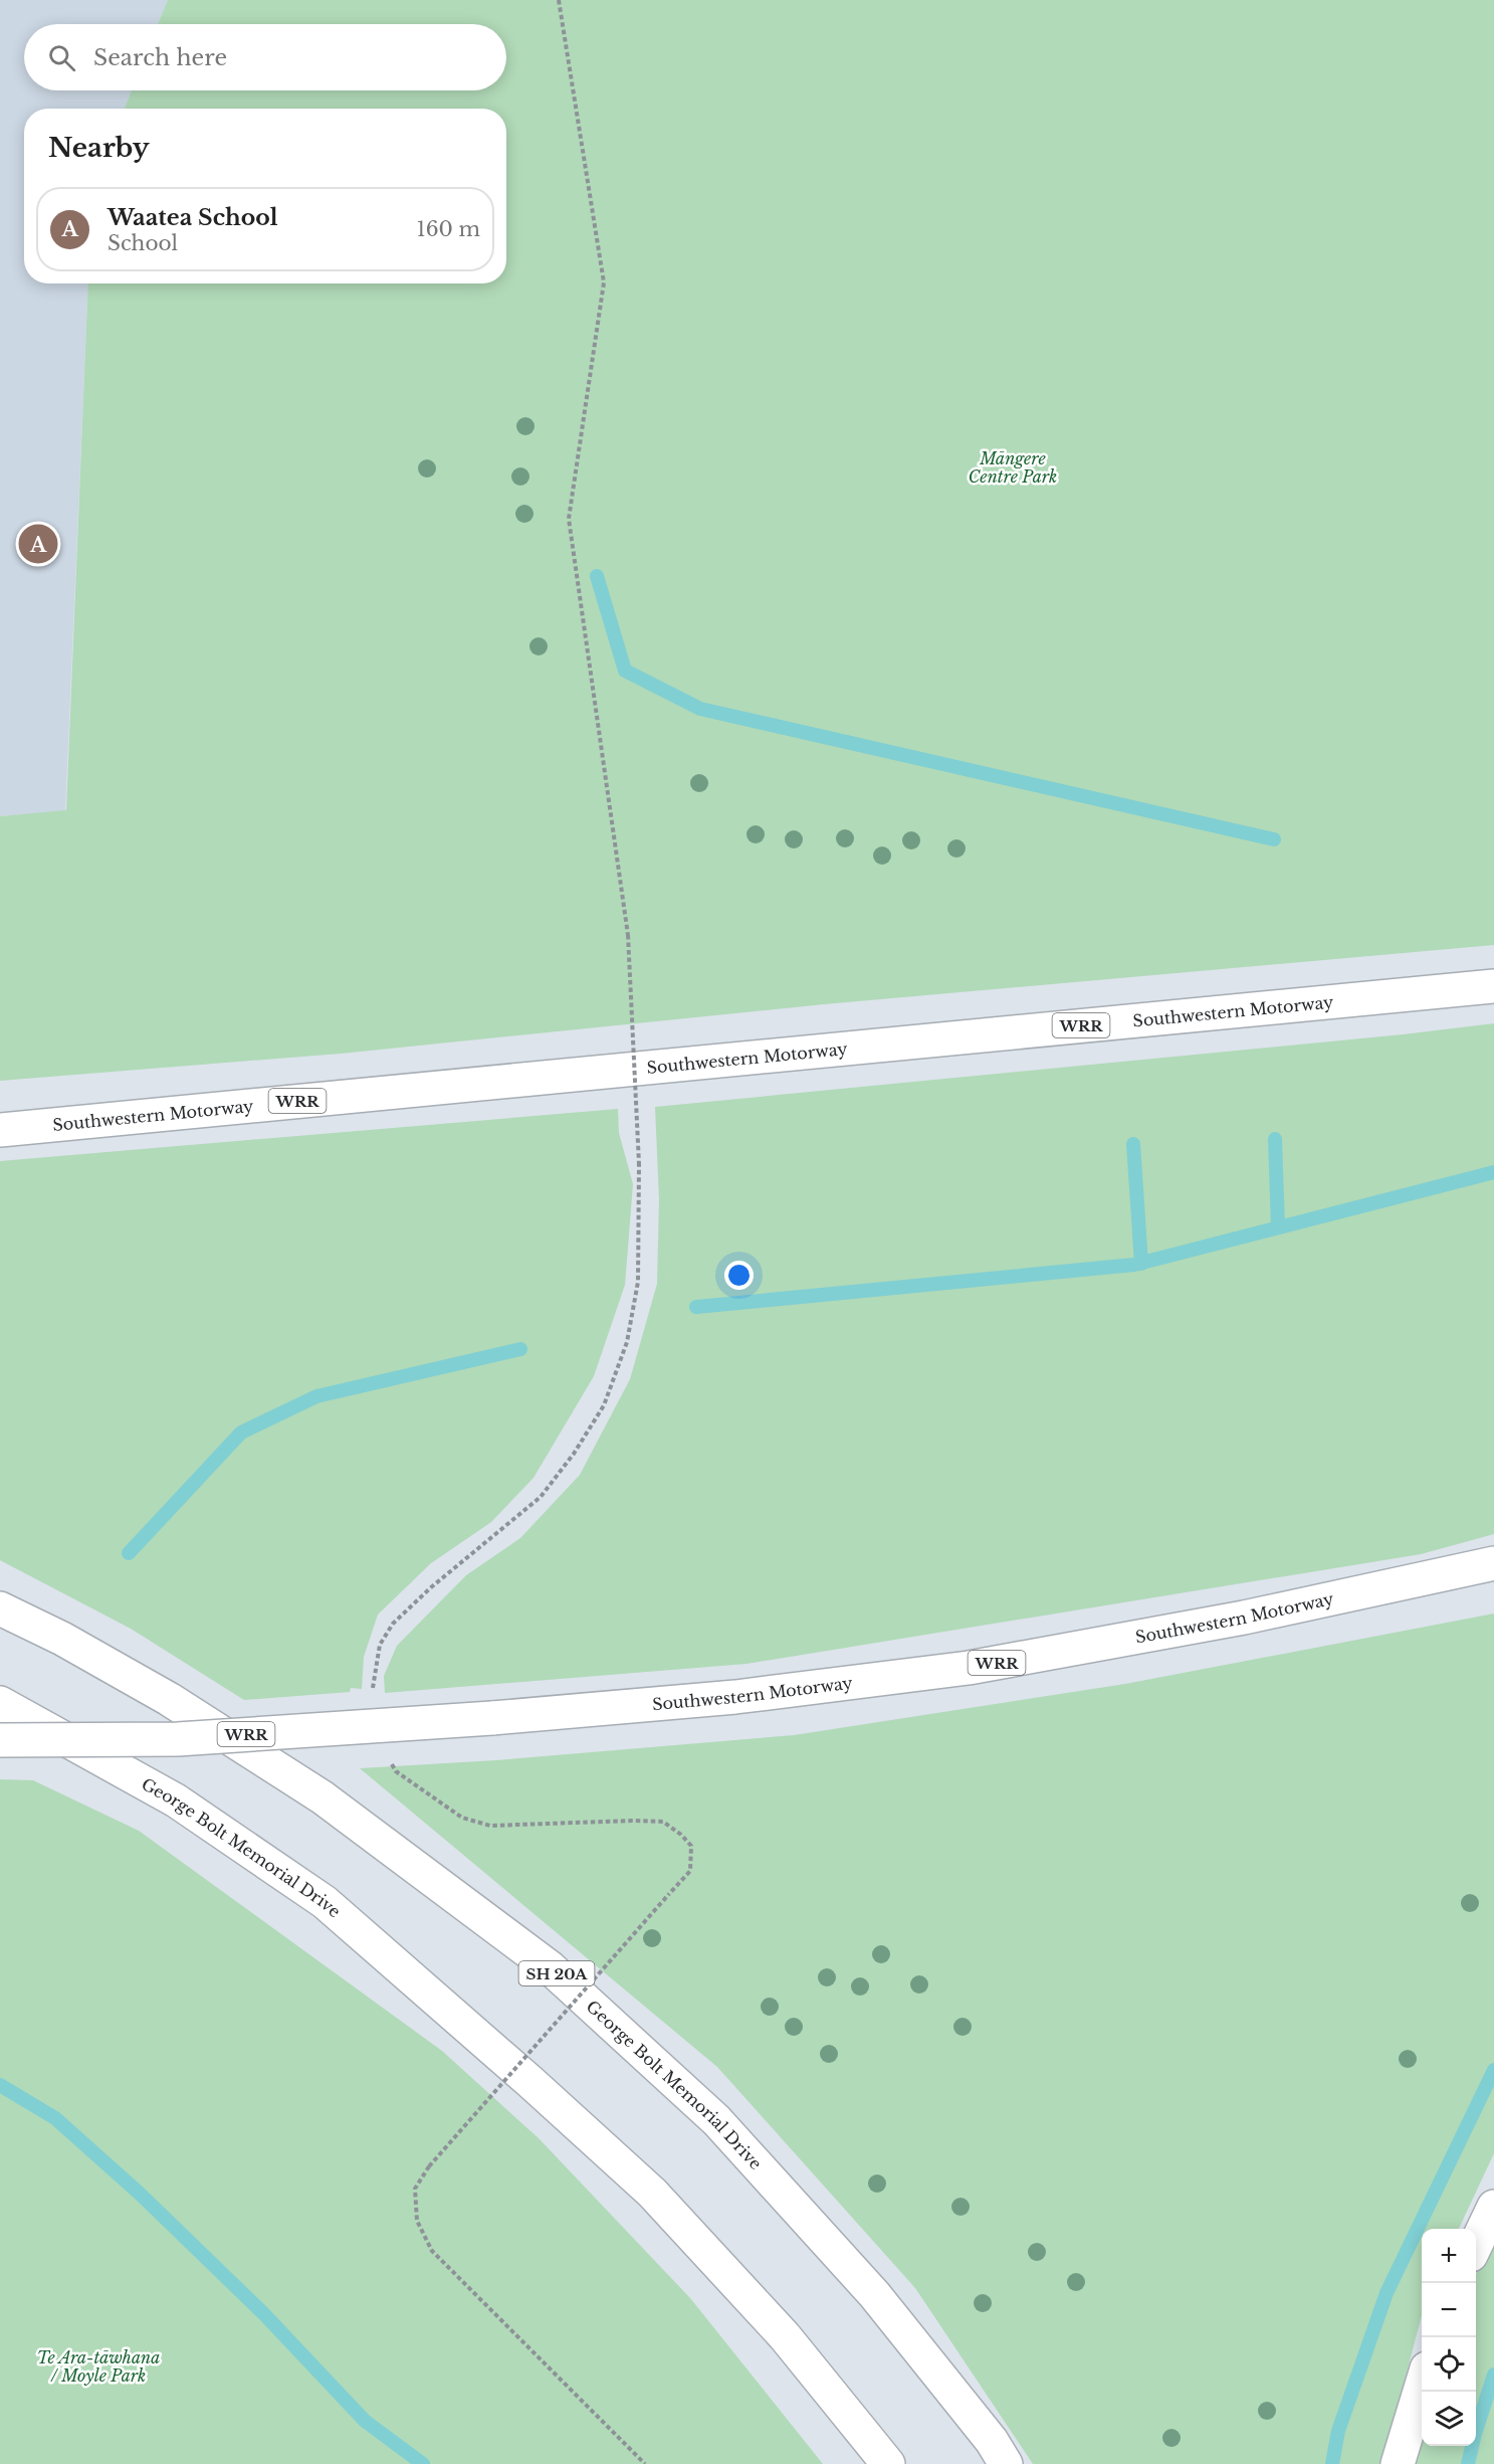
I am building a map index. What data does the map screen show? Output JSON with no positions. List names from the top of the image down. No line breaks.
{"streets":{"highway":["Southwestern Motorway","WRR","George Bolt Memorial Drive","SH 20A"]},"parks":["Māngere Centre Park","Te Ara-tāwhana / Moyle Park"],"page":{"search":"Search here","heading":"Nearby","list":[{"mark":"A","name":"Waatea School","note":"School","value":"160 m"}],"pins":"A","map_buttons":["+","−"]}}
